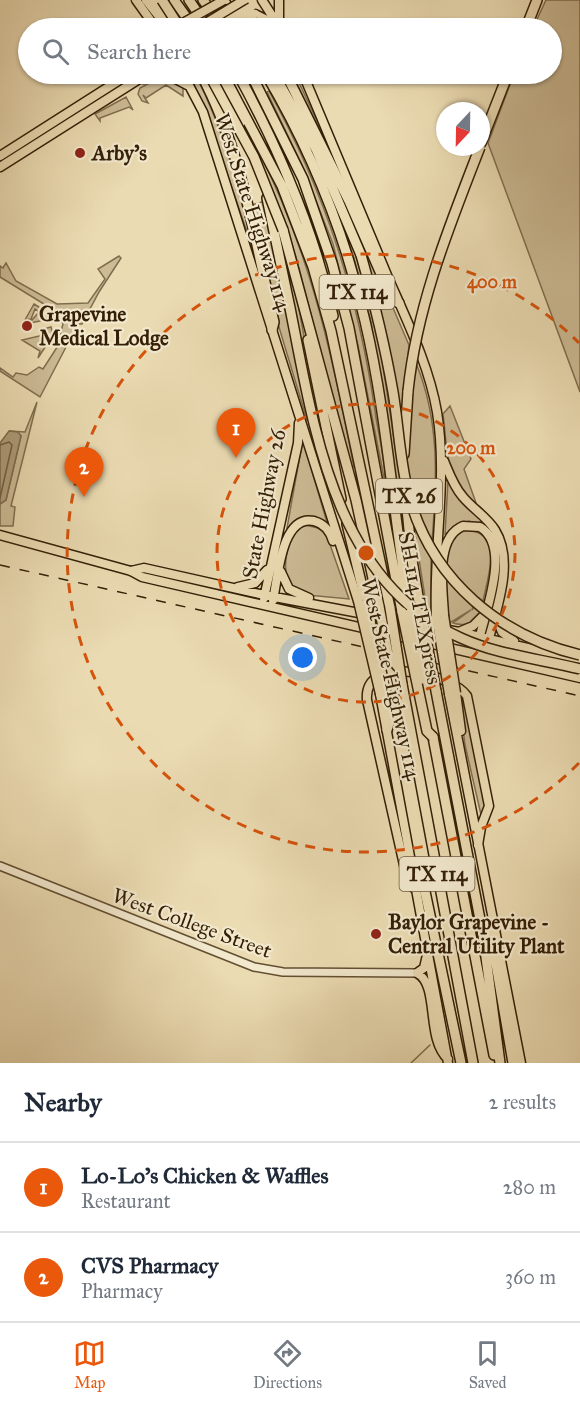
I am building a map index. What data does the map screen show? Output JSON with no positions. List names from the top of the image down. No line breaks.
{"streets":{"highway":["TX 114","TX 26","SH 114 TEXpress"],"main road":["West State Highway 114","State Highway 26"],"street":["West College Street"]},"crossings":[["West State Highway 114","State Highway 26"],["TX 114","SH 114 TEXpress"]],"places":["Arby's","Grapevine Medical Lodge","Baylor Grapevine - Central Utility Plant"],"north":"bottom","page":{"search":"Search here","pins":["1","2"],"heading":["Nearby","2 results"],"list":[{"mark":"1","name":"Lo-Lo's Chicken & Waffles","note":"Restaurant","value":"280 m"},{"mark":"2","name":"CVS Pharmacy","note":"Pharmacy","value":"360 m"}],"nav":["Map","Directions","Saved"]},"rings":["400 m","200 m"]}
